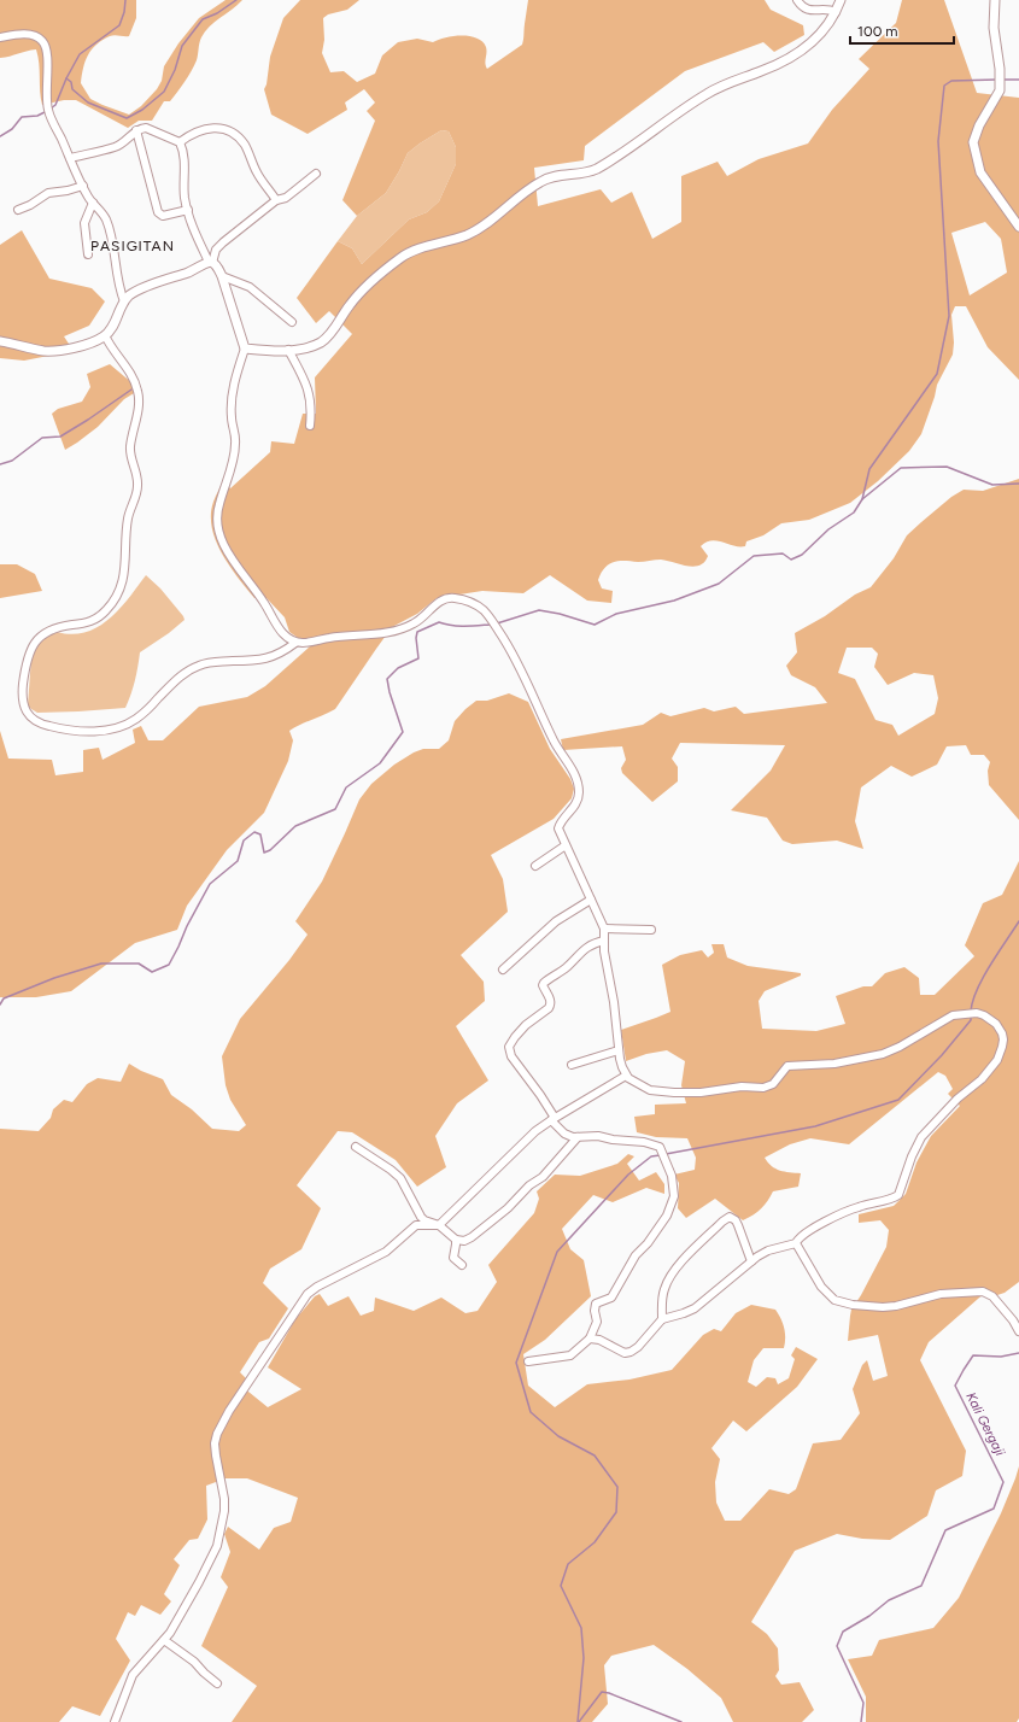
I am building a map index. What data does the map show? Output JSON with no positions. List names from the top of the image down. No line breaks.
{"districts":["PASIGITAN"],"water":["Kali Gergaji"],"scale_bar":"100 m"}
